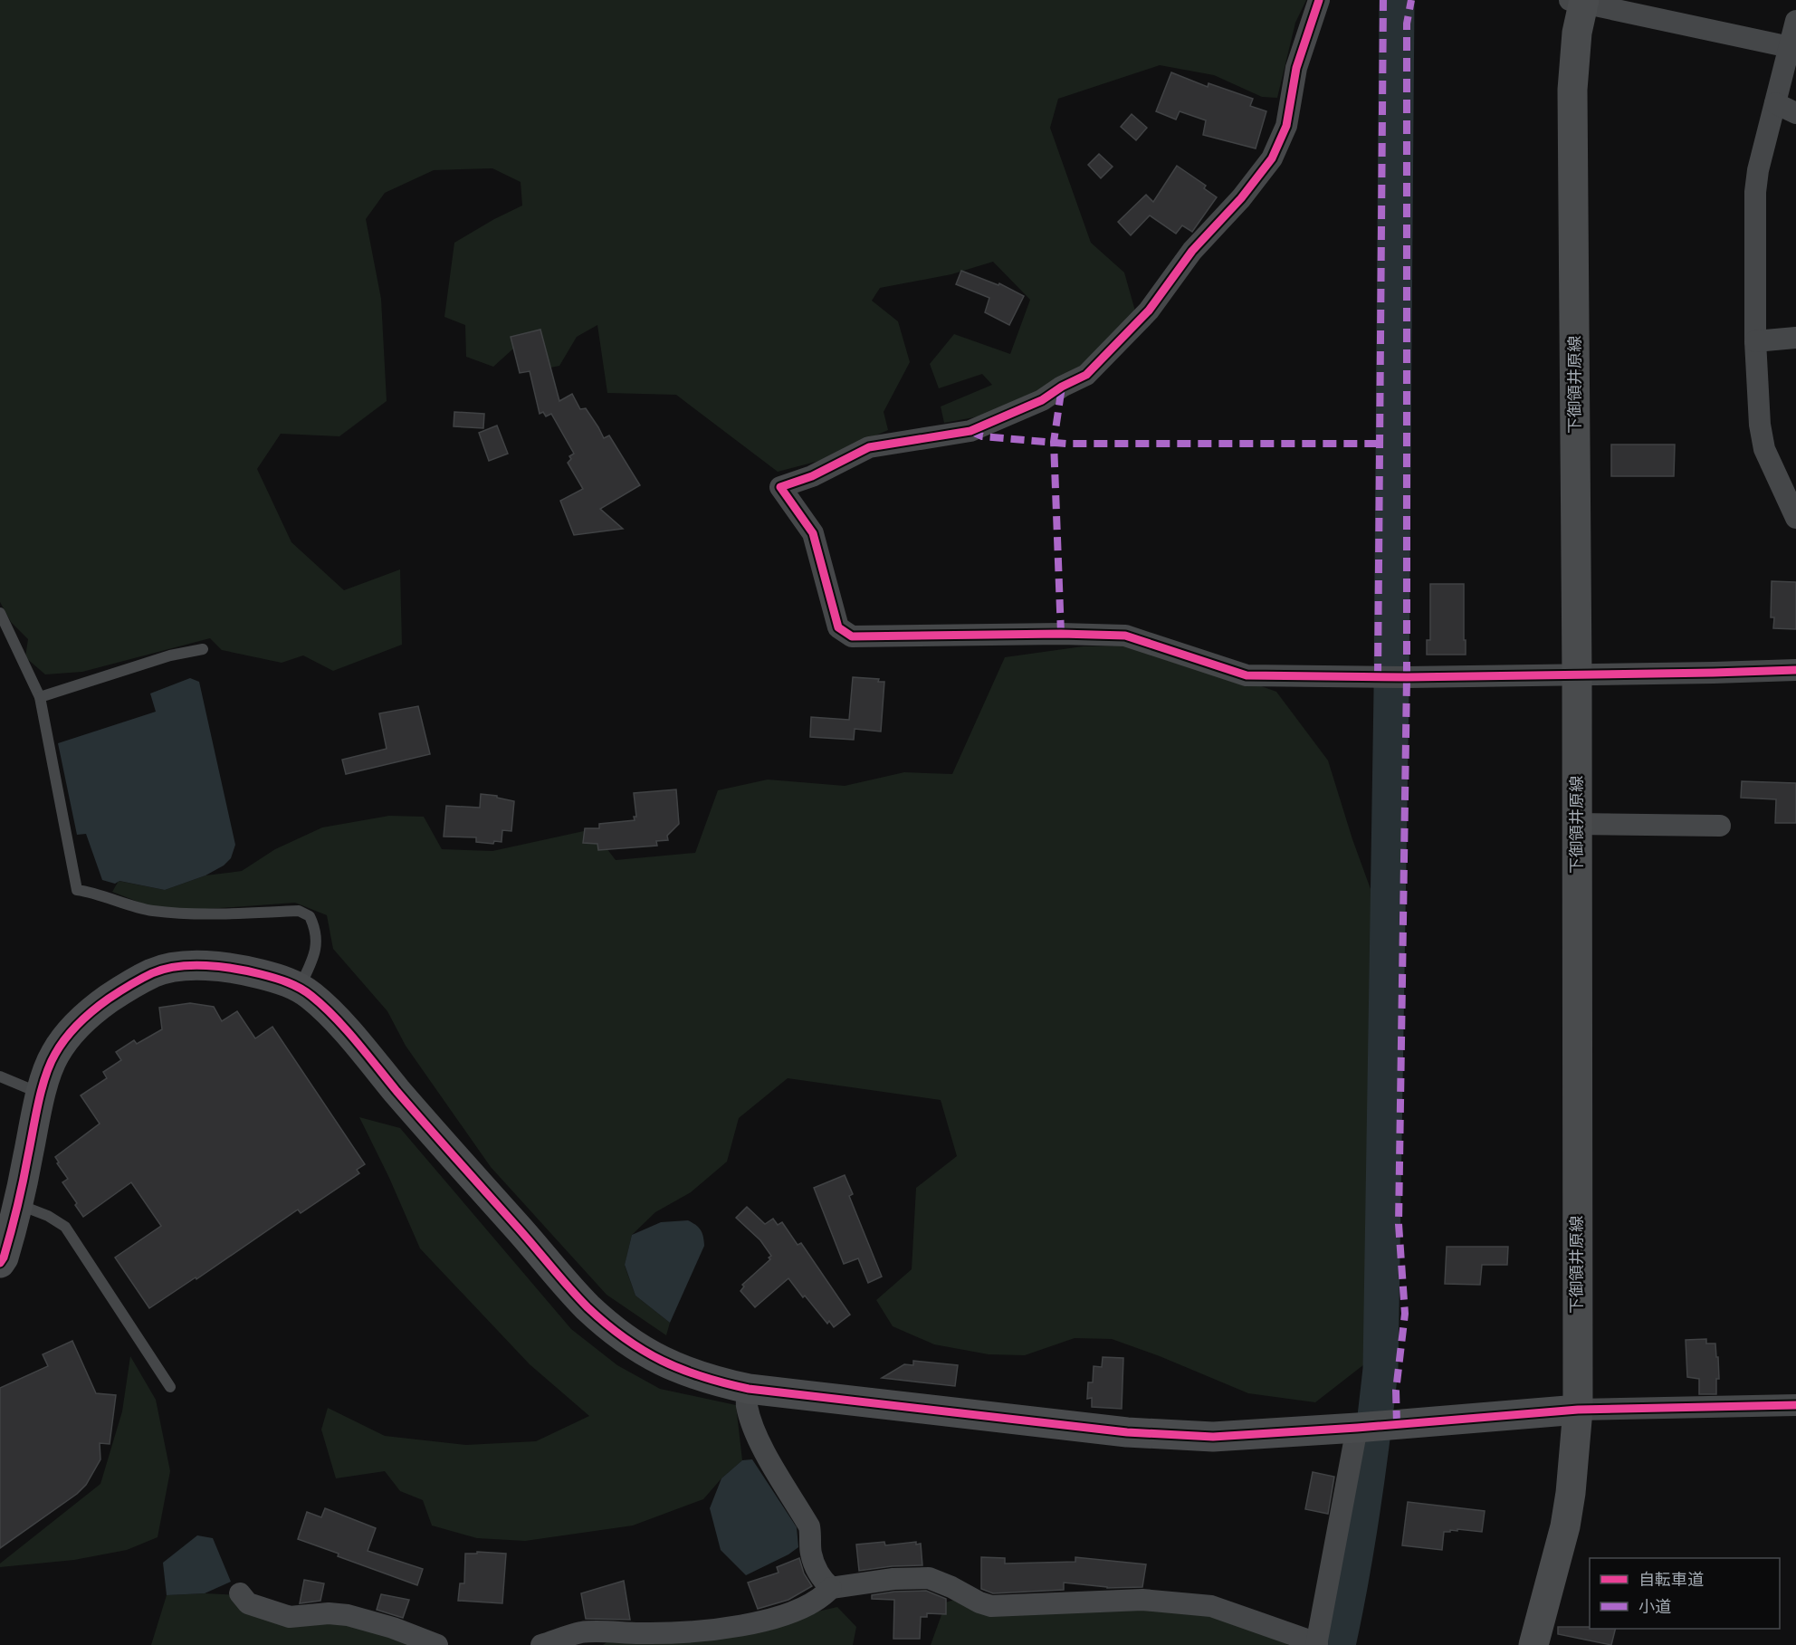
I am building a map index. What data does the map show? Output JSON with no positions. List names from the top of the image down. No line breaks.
{"streets":{"street":["下御領井原線"]},"legend":["自転車道","小道"]}
